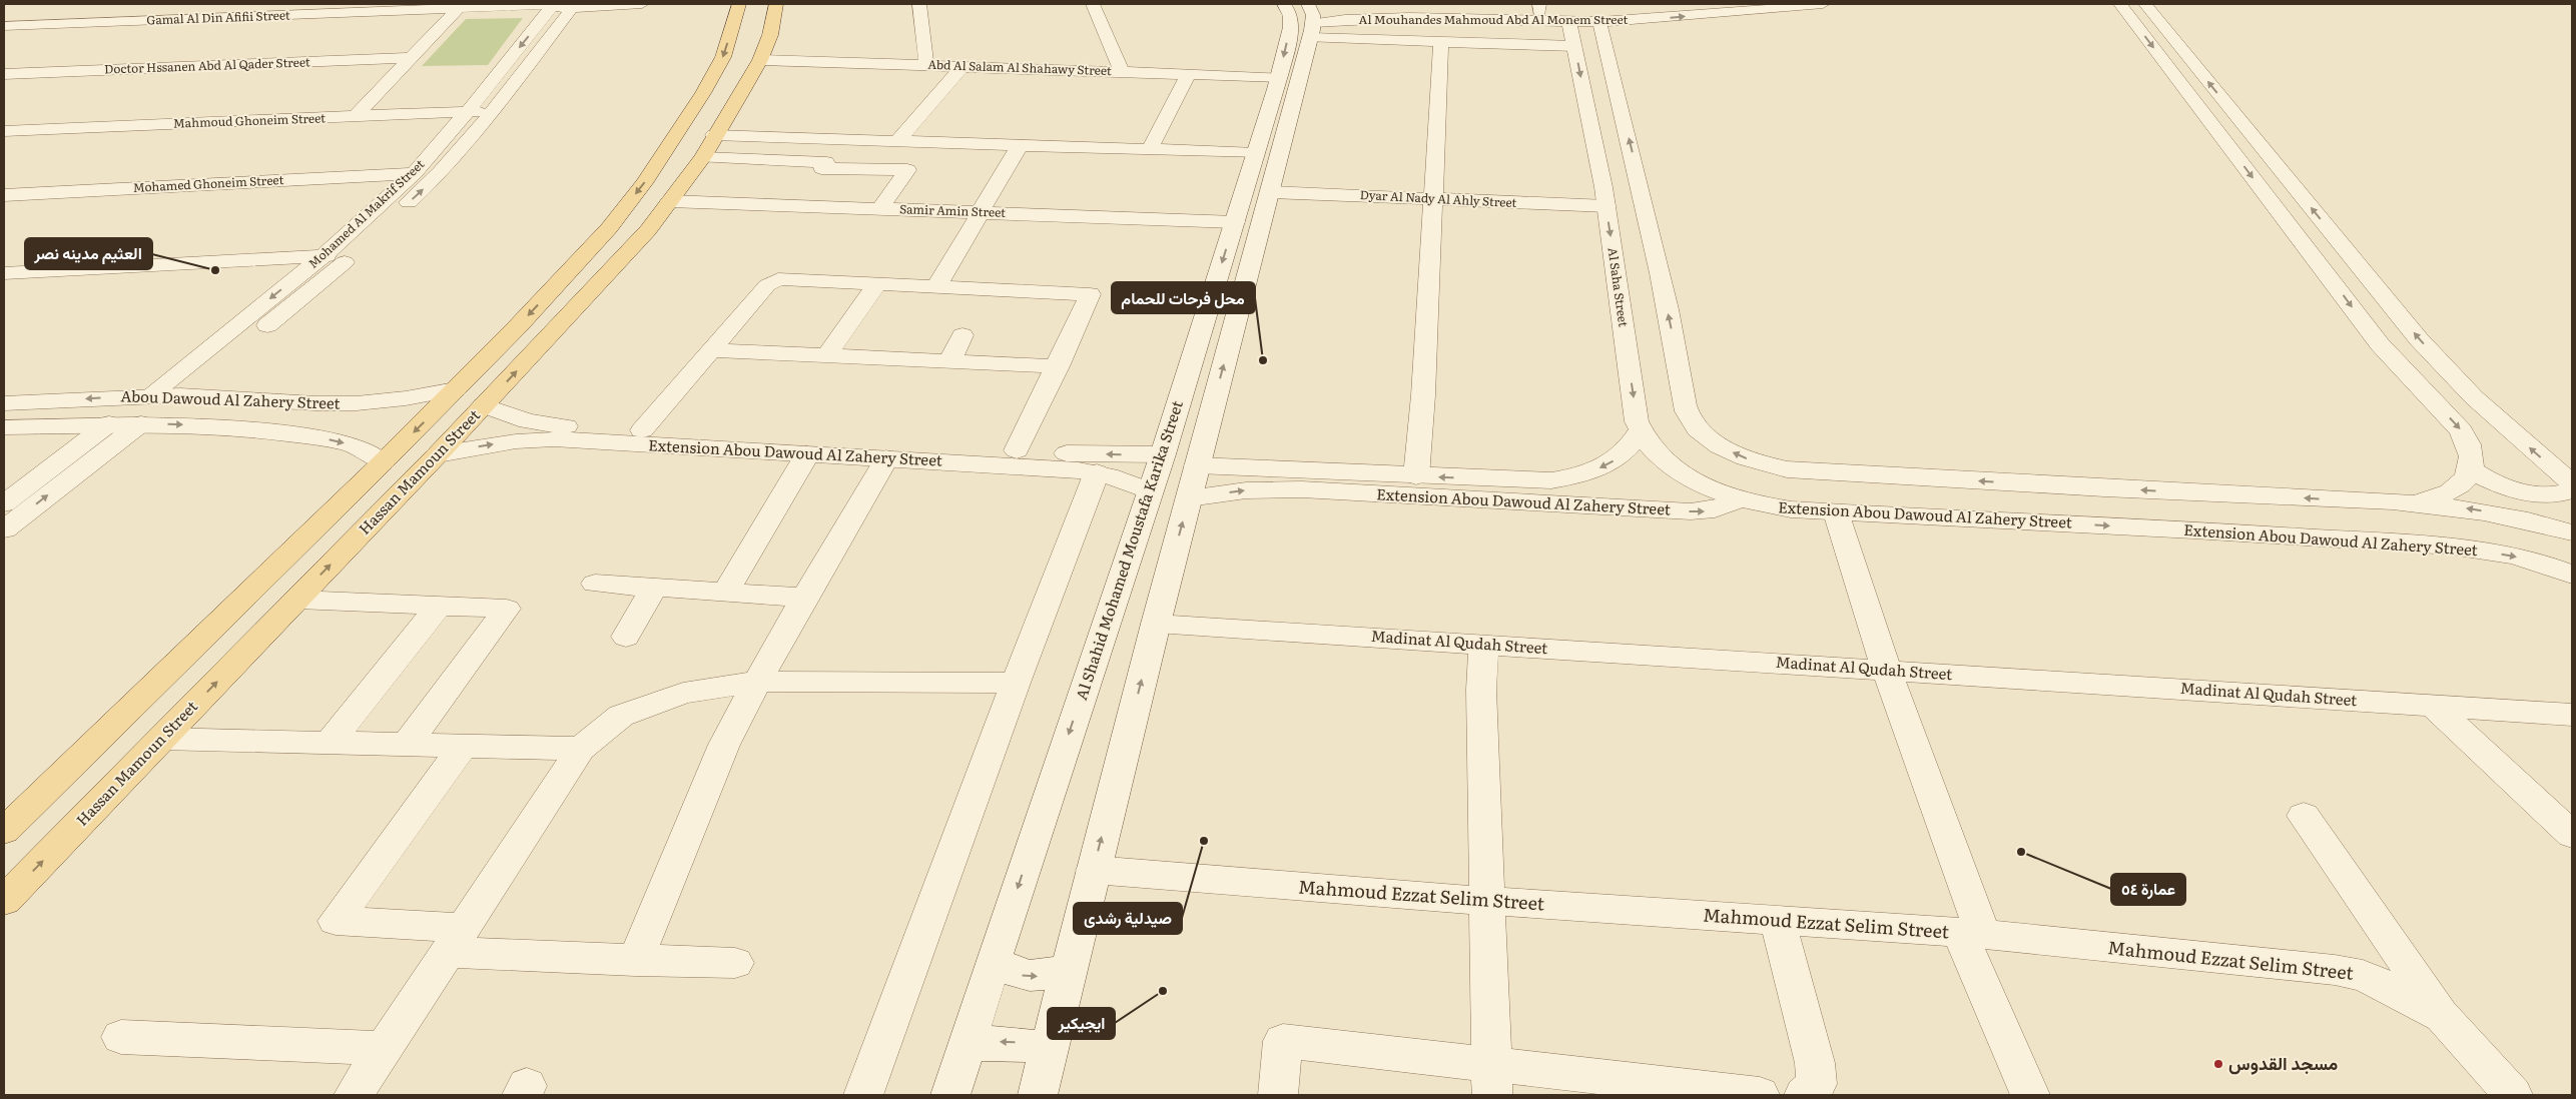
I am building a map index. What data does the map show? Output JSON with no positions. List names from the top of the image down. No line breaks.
{"streets":{"main road":["Hassan Mamoun Street"],"street":["Gamal Al Din Afifii Street","Al Mouhandes Mahmoud Abd Al Monem Street","Doctor Hssanen Abd Al Qader Street","Abd Al Salam Al Shahawy Street","Mahmoud Ghoneim Street","Mohamed Ghoneim Street","Dyar Al Nady Al Ahly Street","Samir Amin Street","Mohamed Al Makrif Street","Al Saha Street","Abou Dawoud Al Zahery Street","Extension Abou Dawoud Al Zahery Street","Al Shahid Mohamed Moustafa Karika Street","Madinat Al Qudah Street","Mahmoud Ezzat Selim Street"]},"crossings":[["Gamal Al Din Afifii Street","Mohamed Al Makrif Street"],["Al Mouhandes Mahmoud Abd Al Monem Street","Al Saha Street"],["Abd Al Salam Al Shahawy Street","Hassan Mamoun Street"],["Abd Al Salam Al Shahawy Street","Al Shahid Mohamed Moustafa Karika Street"],["Mahmoud Ghoneim Street","Mohamed Al Makrif Street"],["Mohamed Ghoneim Street","Mohamed Al Makrif Street"],["Dyar Al Nady Al Ahly Street","Al Saha Street"],["Samir Amin Street","Hassan Mamoun Street"],["Samir Amin Street","Al Shahid Mohamed Moustafa Karika Street"],["Mohamed Al Makrif Street","Abou Dawoud Al Zahery Street"],["Al Saha Street","Extension Abou Dawoud Al Zahery Street"],["Abou Dawoud Al Zahery Street","Hassan Mamoun Street"],["Extension Abou Dawoud Al Zahery Street","Hassan Mamoun Street"],["Extension Abou Dawoud Al Zahery Street","Al Shahid Mohamed Moustafa Karika Street"]],"places":["العثيم مدينه نصر","محل فرحات للحمام","صيدلية رشدى","عمارة ٥٤","ايجيكير","مسجد القدوس"]}
